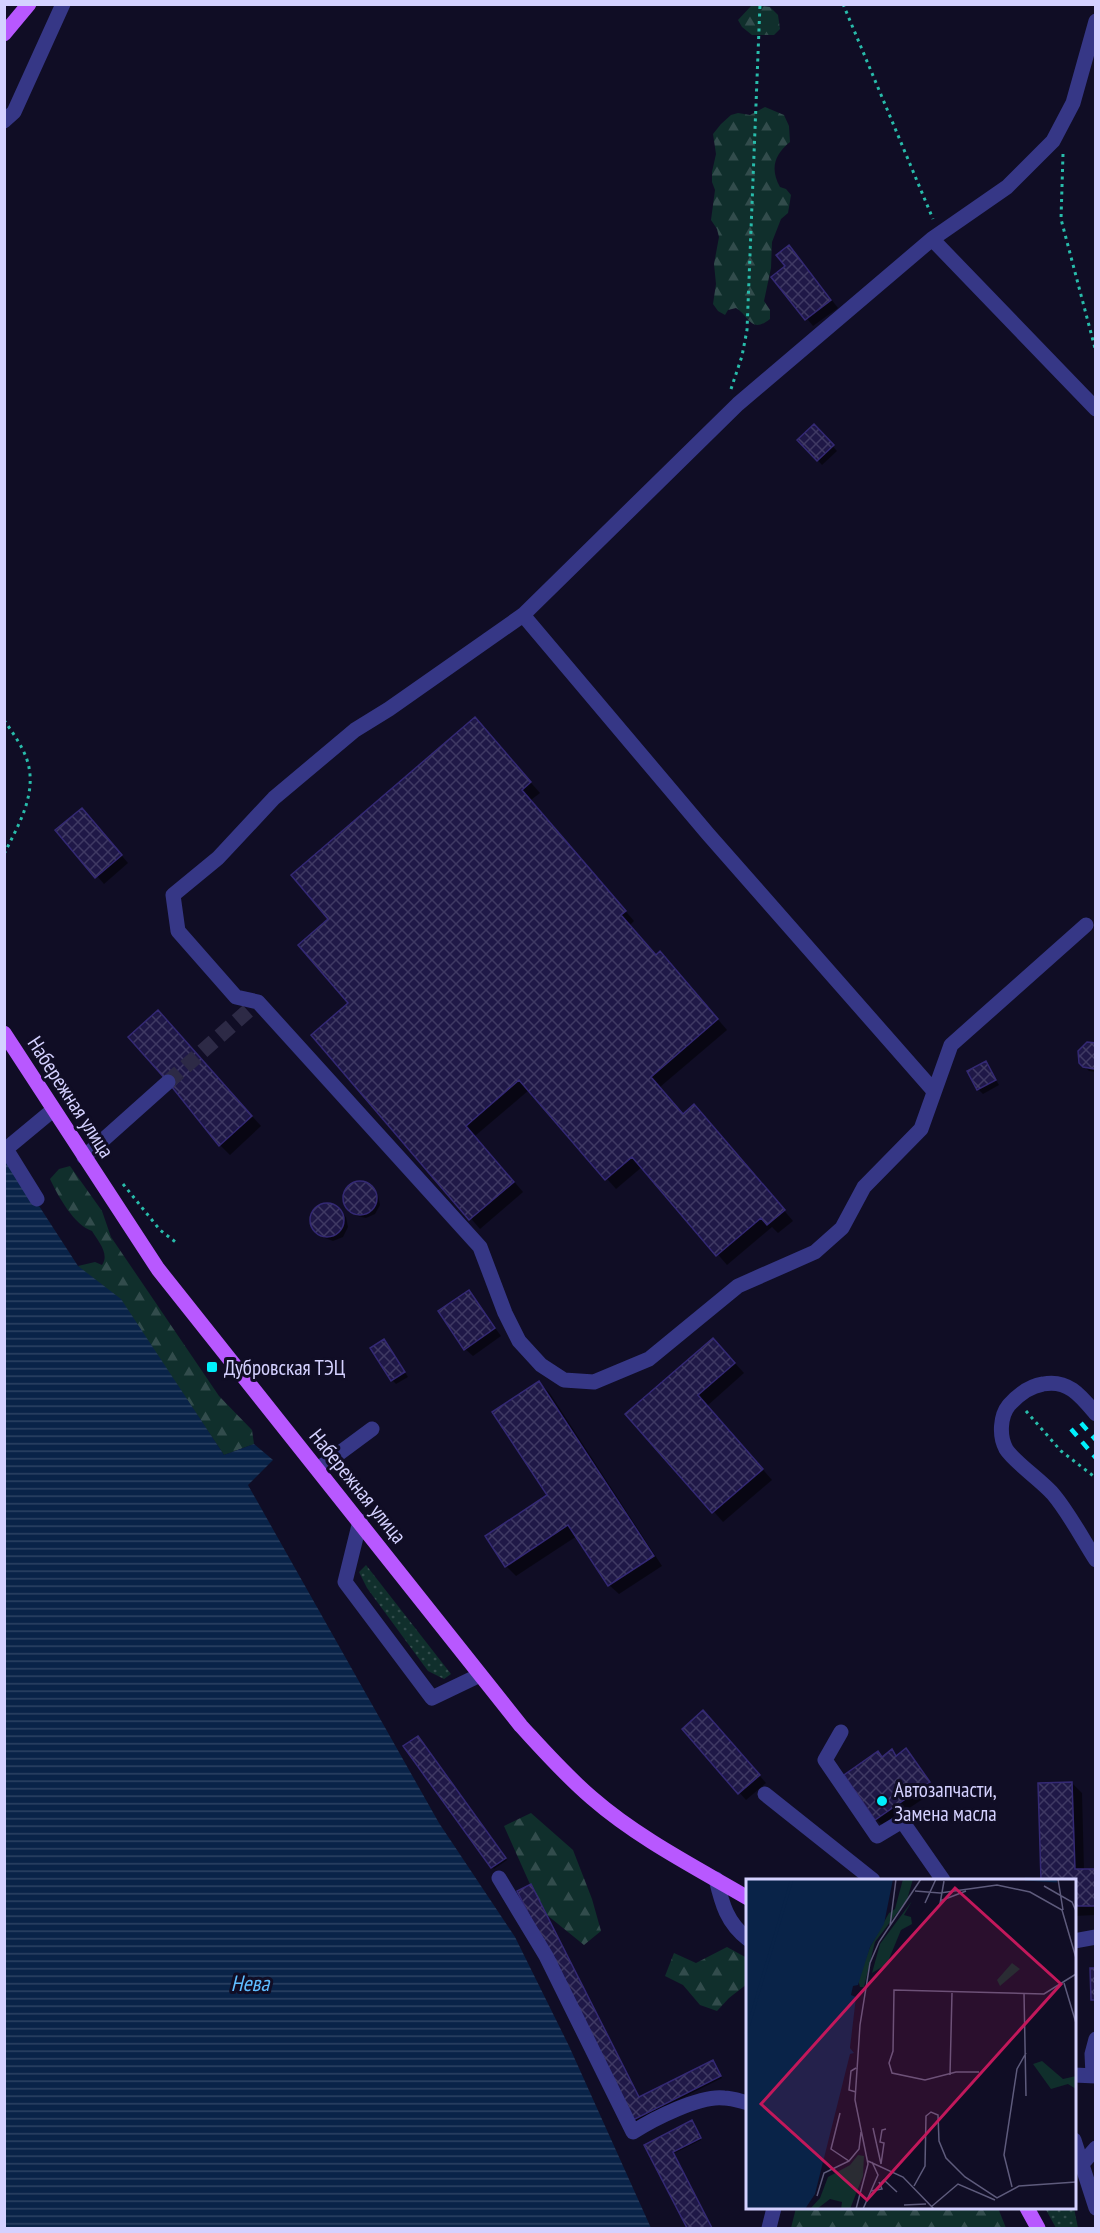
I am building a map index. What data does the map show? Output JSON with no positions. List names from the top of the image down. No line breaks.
{"streets":{"main road":["Набережная улица"]},"water":["Нева"],"places":{"transit":["Дубровская ТЭЦ"],"other":["Автозапчасти, Замена масла"]}}
